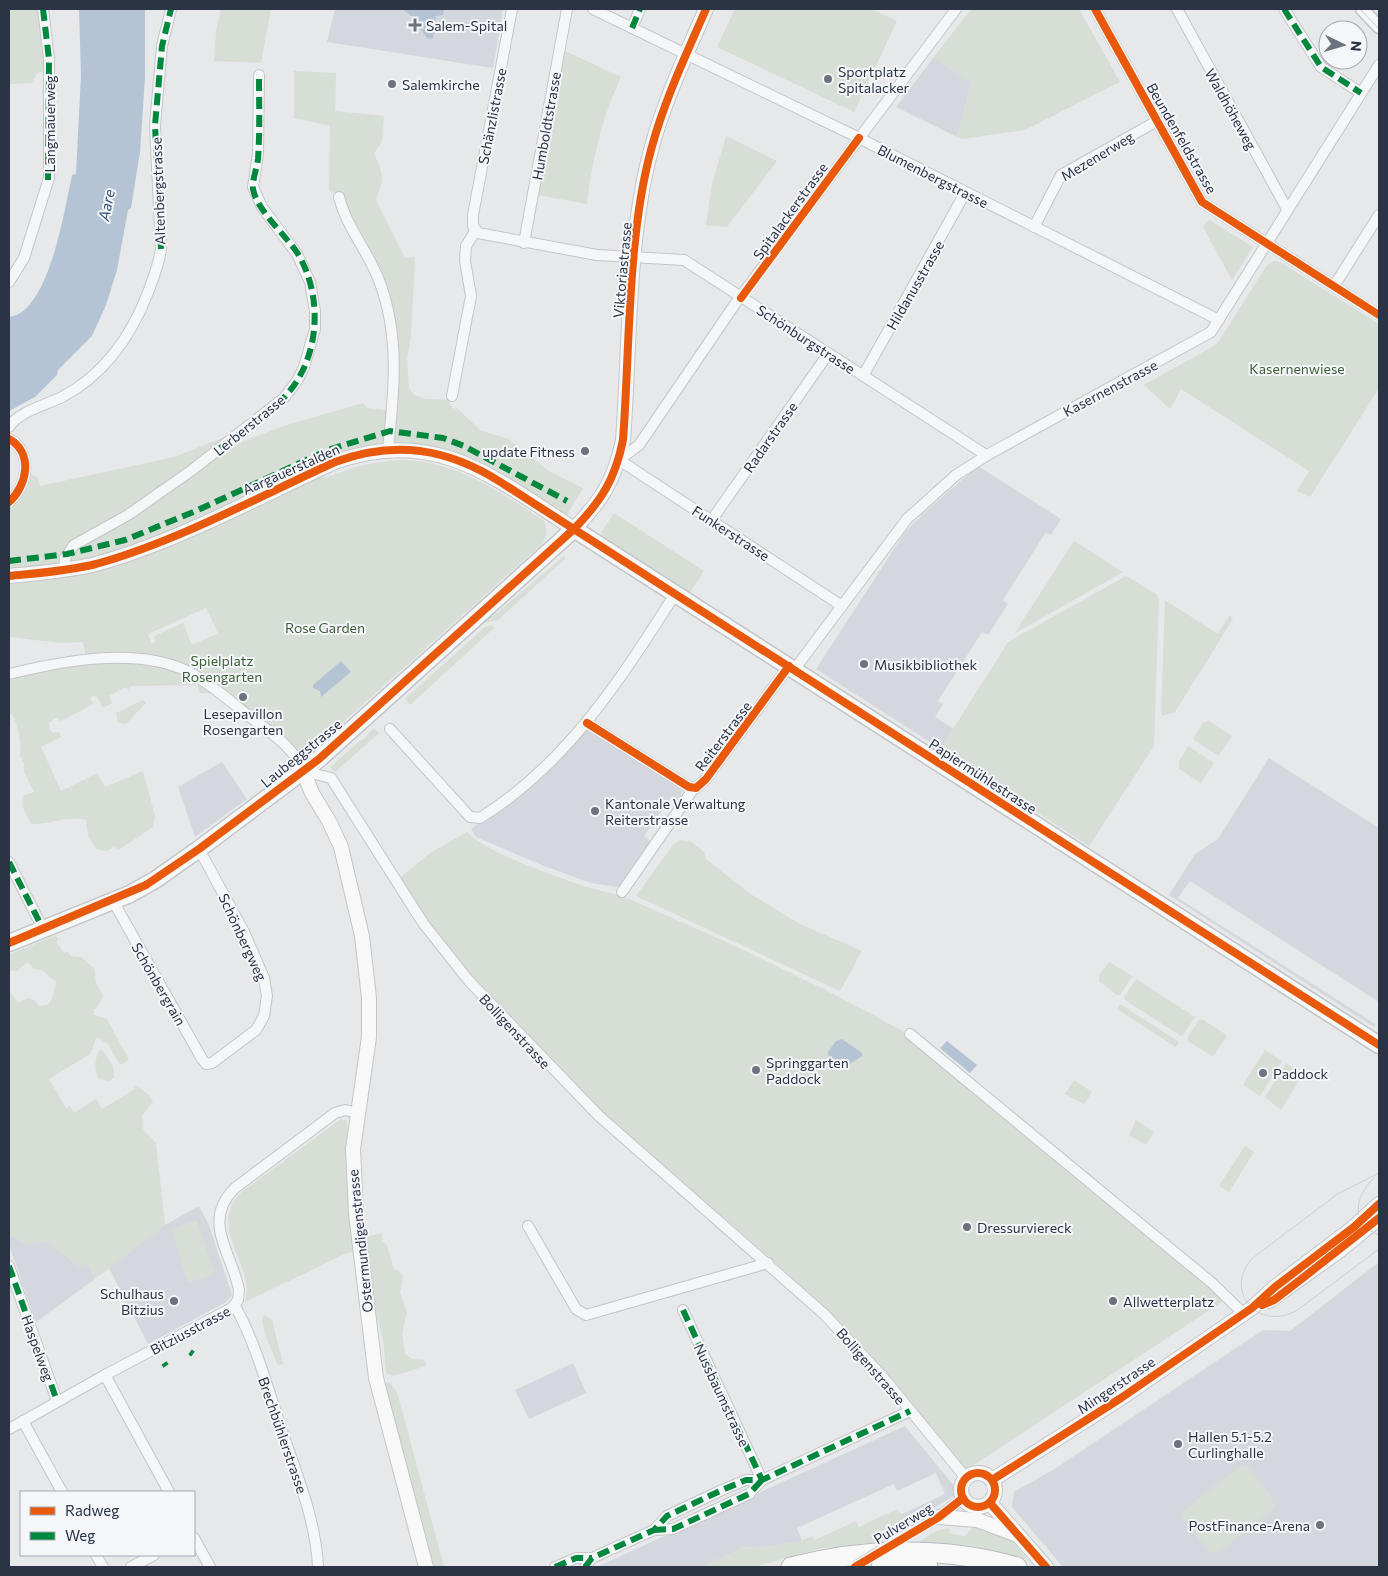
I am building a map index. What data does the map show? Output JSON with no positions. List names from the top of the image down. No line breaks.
{"streets":{"main road":["Viktoriastrasse","Aargauerstalden","Laubeggstrasse","Papiermühlestrasse","Ostermundigenstrasse","Mingerstrasse"],"street":["Waldhöheweg","Schänzlistrasse","Langmauerweg","Humboldtstrasse","Beundenfeldstrasse","Mezenerweg","Blumenbergstrasse","Altenbergstrasse","Spitalackerstrasse","Hildanusstrasse","Schönburgstrasse","Kasernenstrasse","Lerberstrasse","Radarstrasse","Funkerstrasse","Reiterstrasse","Schönbergweg","Schönbergrain","Bolligenstrasse","Bitziusstrasse","Haspelweg","Nussbaumstrasse","Brechbühlerstrasse","Pulverweg"]},"crossings":[["Waldhöheweg","Kasernenstrasse"],["Schänzlistrasse","Schönburgstrasse"],["Humboldtstrasse","Schönburgstrasse"],["Beundenfeldstrasse","Mezenerweg"],["Beundenfeldstrasse","Kasernenstrasse"],["Mezenerweg","Blumenbergstrasse"],["Blumenbergstrasse","Spitalackerstrasse"],["Blumenbergstrasse","Viktoriastrasse"],["Blumenbergstrasse","Hildanusstrasse"],["Blumenbergstrasse","Kasernenstrasse"],["Spitalackerstrasse","Viktoriastrasse"],["Spitalackerstrasse","Schönburgstrasse"],["Spitalackerstrasse","Funkerstrasse"],["Viktoriastrasse","Schönburgstrasse"],["Viktoriastrasse","Aargauerstalden"],["Viktoriastrasse","Funkerstrasse"],["Viktoriastrasse","Laubeggstrasse"],["Viktoriastrasse","Papiermühlestrasse"],["Hildanusstrasse","Schönburgstrasse"],["Schönburgstrasse","Kasernenstrasse"],["Schönburgstrasse","Radarstrasse"],["Kasernenstrasse","Funkerstrasse"],["Kasernenstrasse","Reiterstrasse"],["Kasernenstrasse","Papiermühlestrasse"],["Lerberstrasse","Aargauerstalden"],["Radarstrasse","Funkerstrasse"],["Aargauerstalden","Laubeggstrasse"],["Aargauerstalden","Papiermühlestrasse"],["Reiterstrasse","Papiermühlestrasse"],["Laubeggstrasse","Papiermühlestrasse"],["Laubeggstrasse","Schönbergweg"],["Laubeggstrasse","Schönbergrain"],["Laubeggstrasse","Bolligenstrasse"],["Laubeggstrasse","Ostermundigenstrasse"],["Schönbergweg","Schönbergrain"],["Bolligenstrasse","Ostermundigenstrasse"],["Bolligenstrasse","Mingerstrasse"],["Bolligenstrasse","Pulverweg"],["Ostermundigenstrasse","Bitziusstrasse"],["Bitziusstrasse","Haspelweg"],["Bitziusstrasse","Brechbühlerstrasse"],["Mingerstrasse","Pulverweg"]],"water":["Aare"],"parks":["Kasernenwiese","Rose Garden","Spielplatz Rosengarten"],"places":{"health":["Salem-Spital"],"other":["Sportplatz Spitalacker","Salemkirche","update Fitness","Musikbibliothek","Lesepavillon Rosengarten","Kantonale Verwaltung Reiterstrasse","Springgarten Paddock","Paddock","Dressurviereck","Schulhaus Bitzius","Allwetterplatz","Hallen 5.1-5.2 Curlinghalle","PostFinance-Arena"]},"legend":["Radweg","Weg"],"north":"right"}
